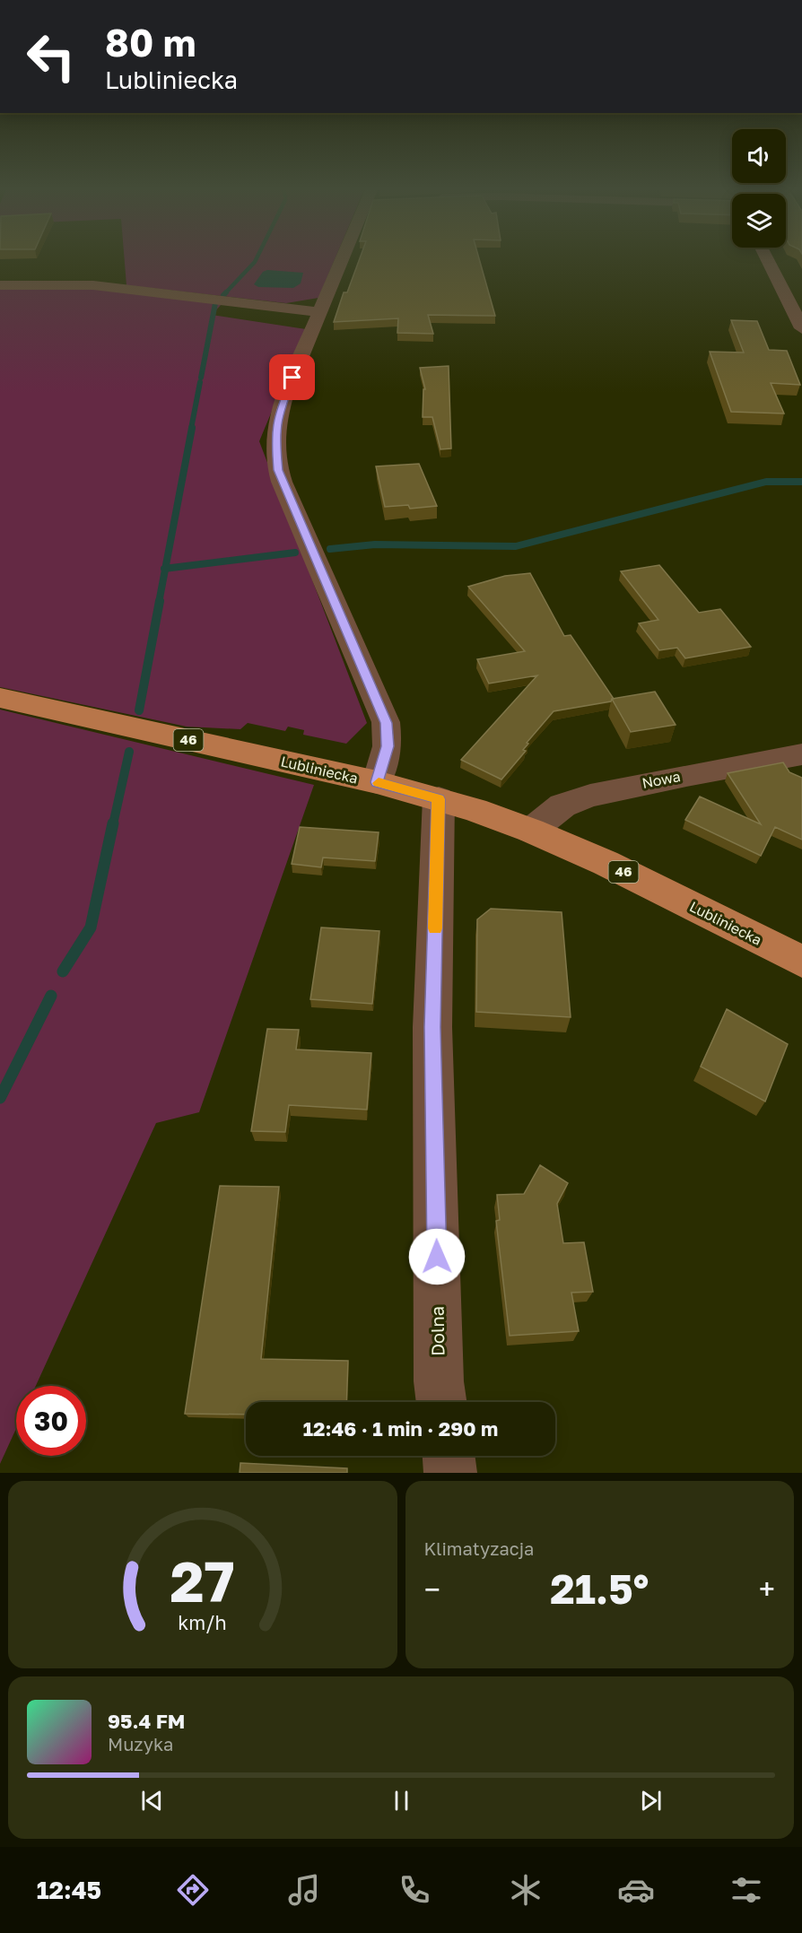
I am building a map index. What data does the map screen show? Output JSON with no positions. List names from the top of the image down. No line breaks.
{"streets":{"main road":["46","Lubliniecka"],"street":["Nowa","Dolna"]},"crossings":[["Lubliniecka","Nowa"],["Lubliniecka","Dolna"]],"page":{"turn":["80 m","Lubliniecka"],"limit":"30","trip":"12:46 · 1 min · 290 m","tile":"Klimatyzacja","heat":["−","21.5°","+"],"song":["95.4 FM","Muzyka"],"tabs":"12:45","gauge":["27","km/h"]}}
